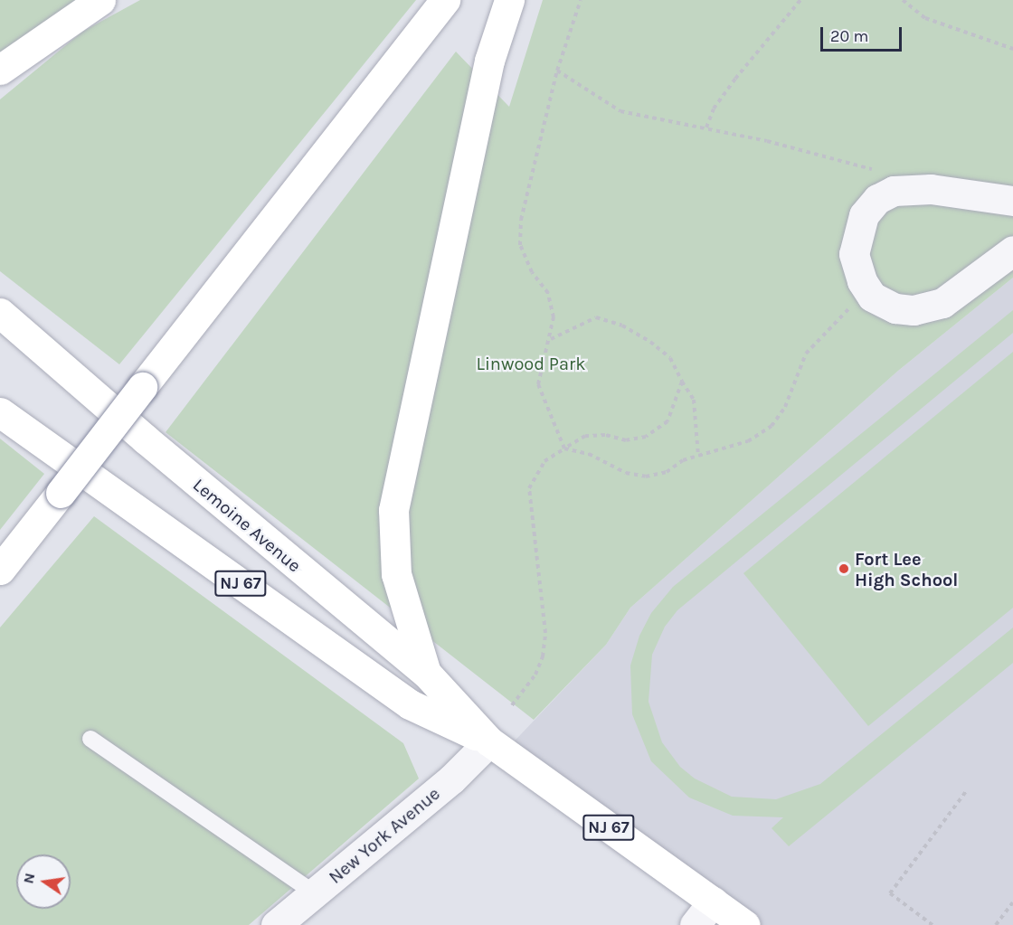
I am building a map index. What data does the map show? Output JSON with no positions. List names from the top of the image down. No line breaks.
{"streets":{"main road":["Lemoine Avenue","NJ 67"],"street":["New York Avenue"]},"crossings":[["Lemoine Avenue","New York Avenue"]],"parks":["Linwood Park"],"places":["Fort Lee High School"],"scale_bar":"20 m","north":"left"}
